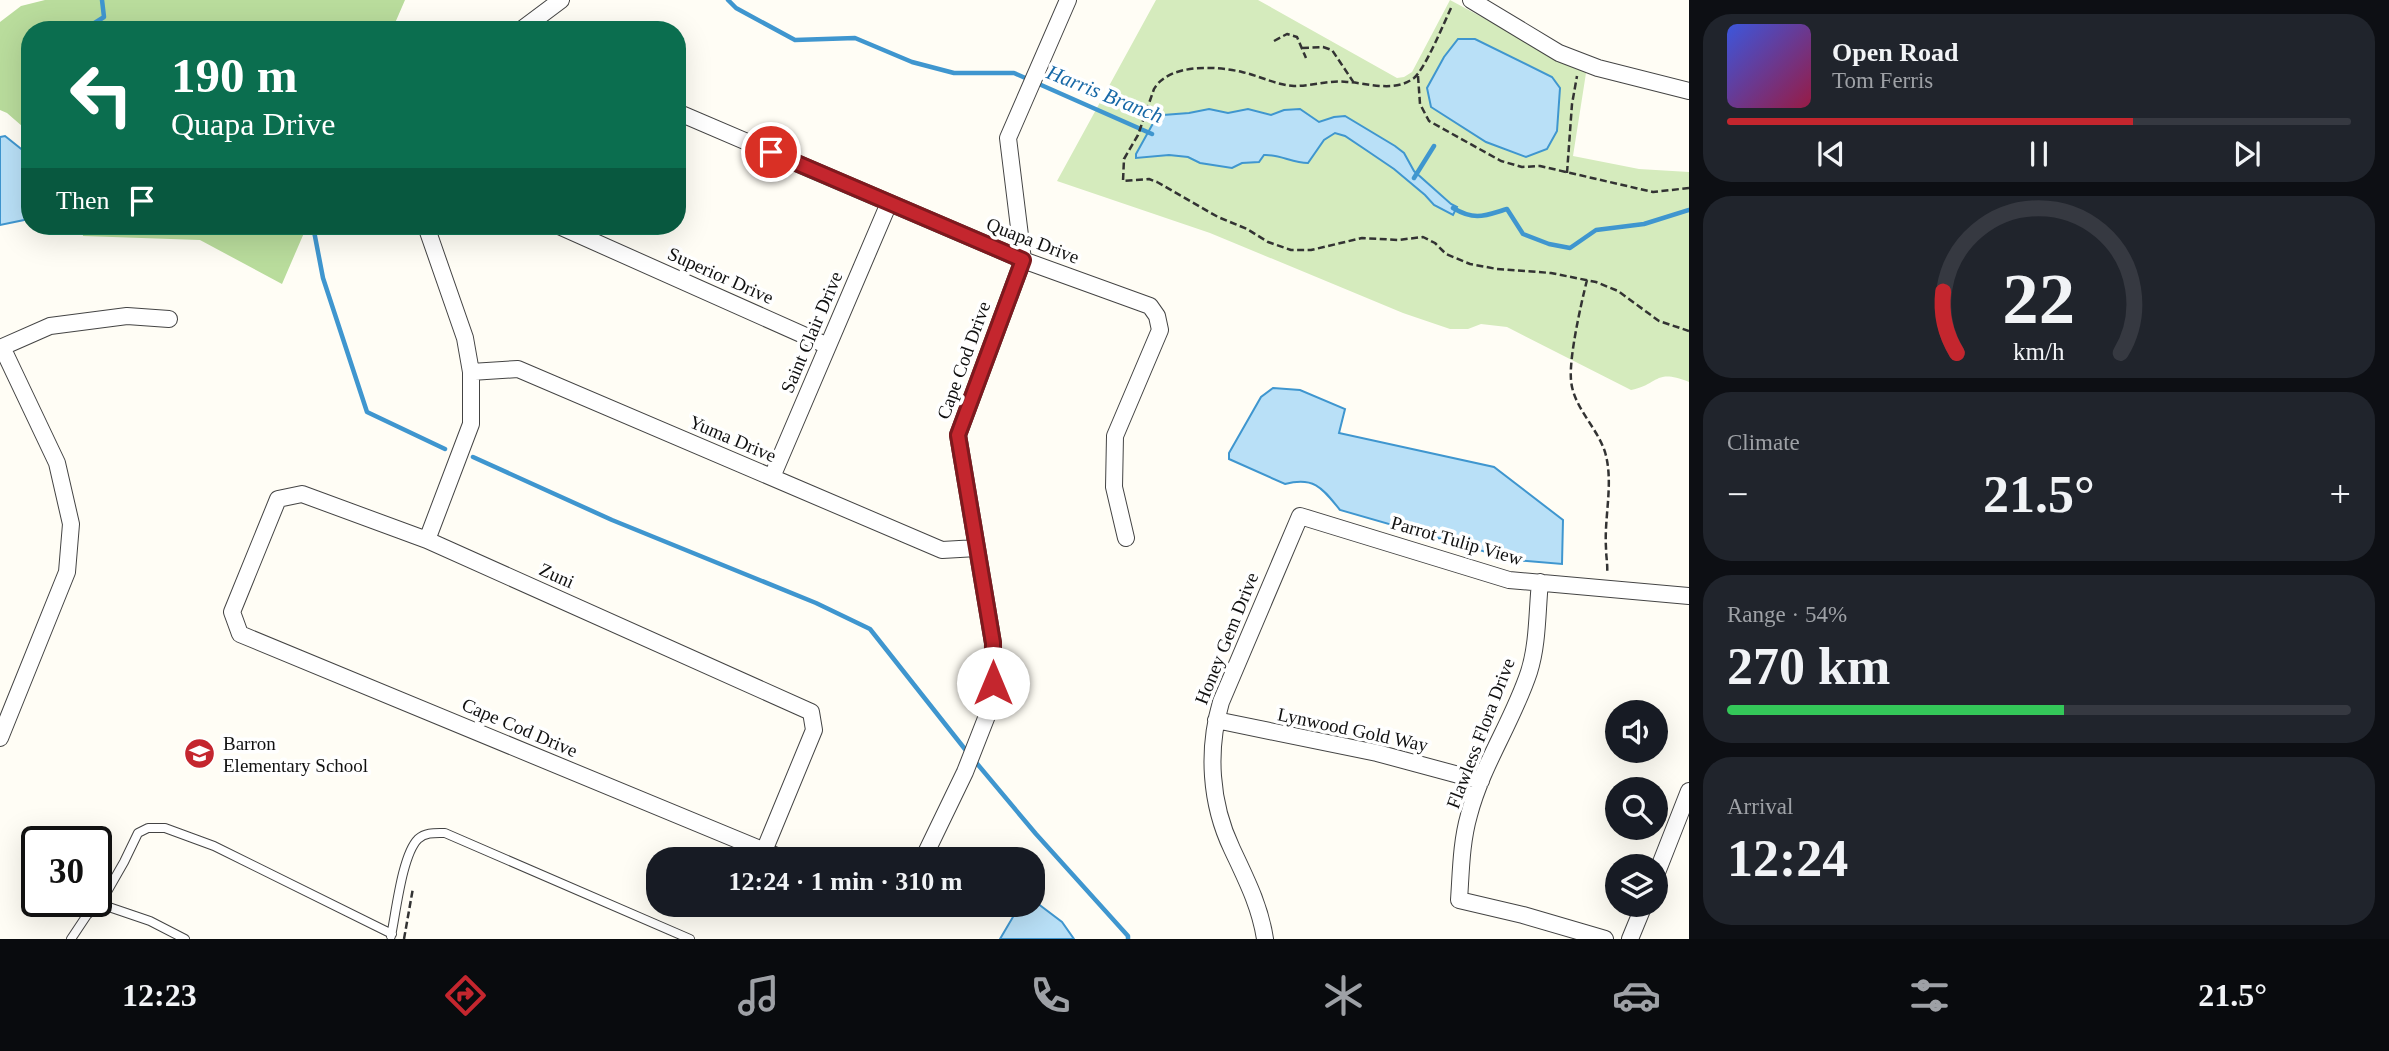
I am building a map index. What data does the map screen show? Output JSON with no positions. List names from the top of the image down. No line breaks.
{"streets":{"street":["Quapa Drive","Superior Drive","Saint Clair Drive","Cape Cod Drive","Yuma Drive","Parrot Tulip View","Zuni","Honey Gem Drive","Lynwood Gold Way","Flawless Flora Drive"]},"crossings":[["Quapa Drive","Saint Clair Drive"],["Quapa Drive","Cape Cod Drive"],["Superior Drive","Saint Clair Drive"],["Saint Clair Drive","Yuma Drive"],["Cape Cod Drive","Yuma Drive"],["Cape Cod Drive","Zuni"],["Parrot Tulip View","Honey Gem Drive"],["Parrot Tulip View","Flawless Flora Drive"],["Honey Gem Drive","Lynwood Gold Way"],["Lynwood Gold Way","Flawless Flora Drive"]],"water":["Harris Branch"],"places":{"school or university":["Barron Elementary School"]},"page":{"turn":["190 m","Quapa Drive"],"song":["Open Road","Tom Ferris"],"then":"Then","tile":["Climate",["Range · 54%","270 km"],["Arrival","12:24"]],"heat":["−","21.5°","+"],"limit":"30","trip":"12:24 · 1 min · 310 m","tabs":["12:23","21.5°"],"gauge":["22","km/h"]}}
